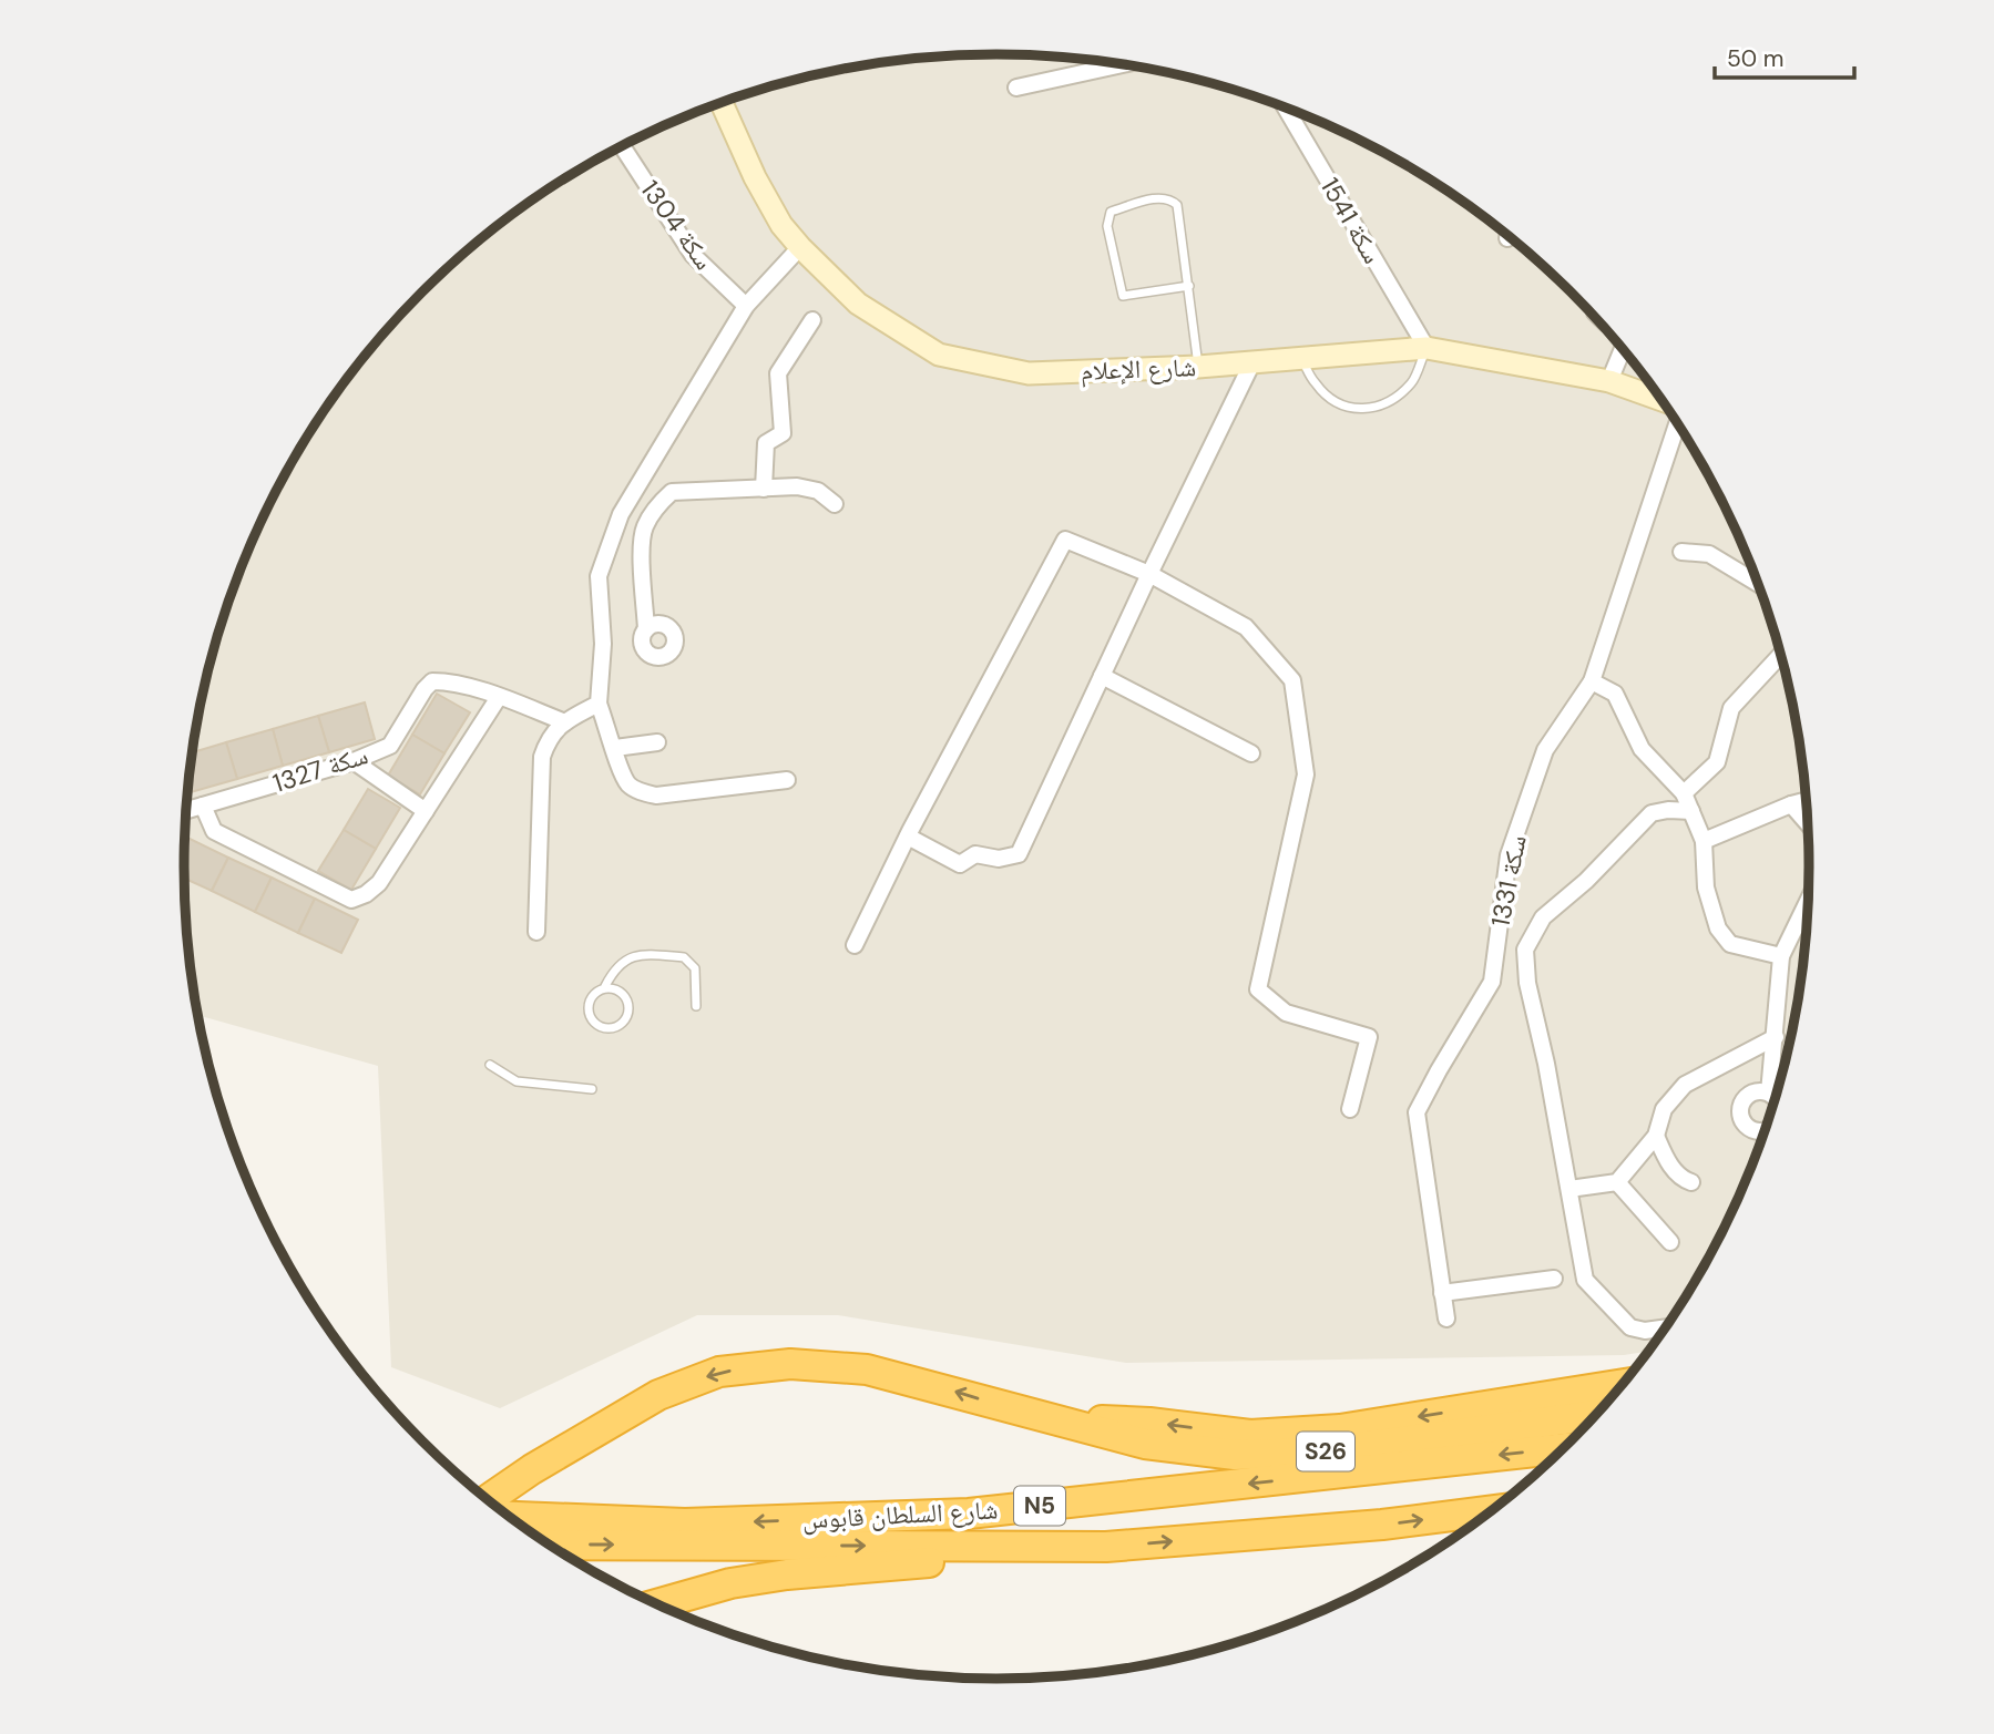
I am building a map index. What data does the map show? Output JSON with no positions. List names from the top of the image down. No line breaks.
{"streets":{"highway":["S26","N5","شارع السلطان قابوس"],"main road":["شارع الإعلام"],"street":["سكة 1541","سكة 1304","سكة 1327","سكة 1331"]},"crossings":[["سكة 1541","شارع الإعلام"]],"scale_bar":"50 m"}
